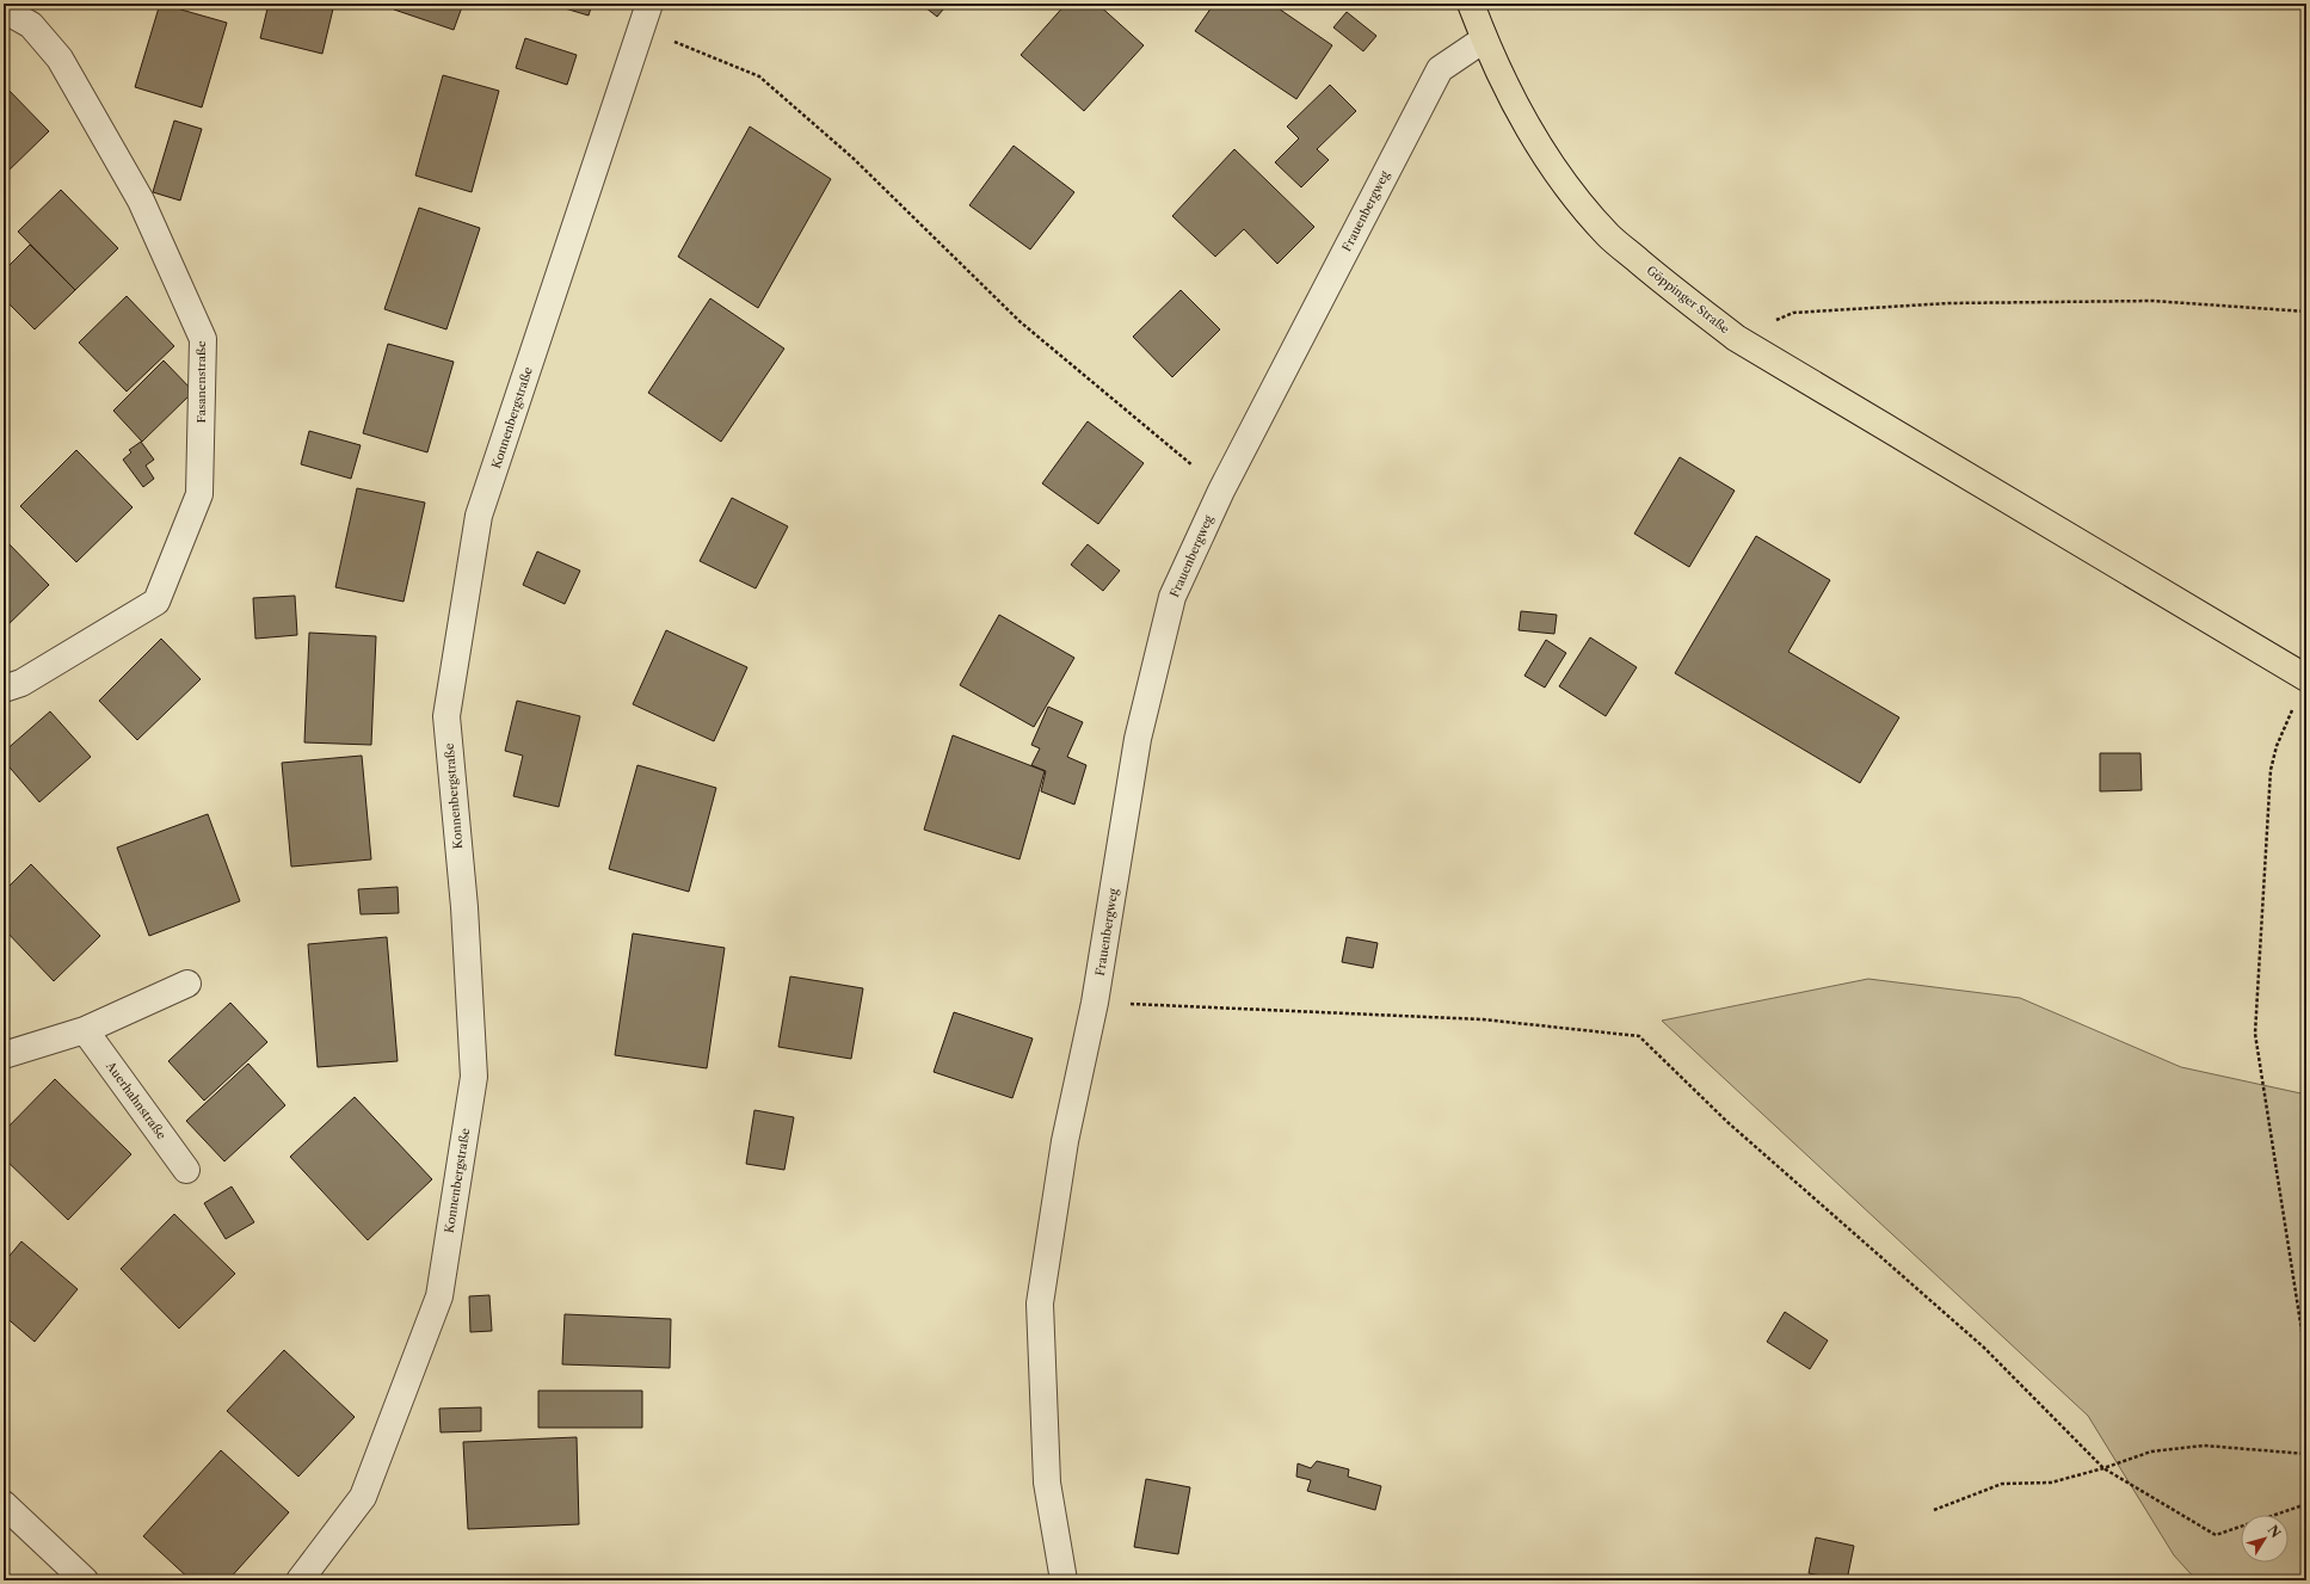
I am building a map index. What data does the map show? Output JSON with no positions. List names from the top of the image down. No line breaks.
{"streets":{"main road":["Göppinger Straße"],"street":["Frauenbergweg","Fasanenstraße","Konnenbergstraße","Auerhahnstraße"]},"crossings":[["Frauenbergweg","Göppinger Straße"]],"north":"top right"}
